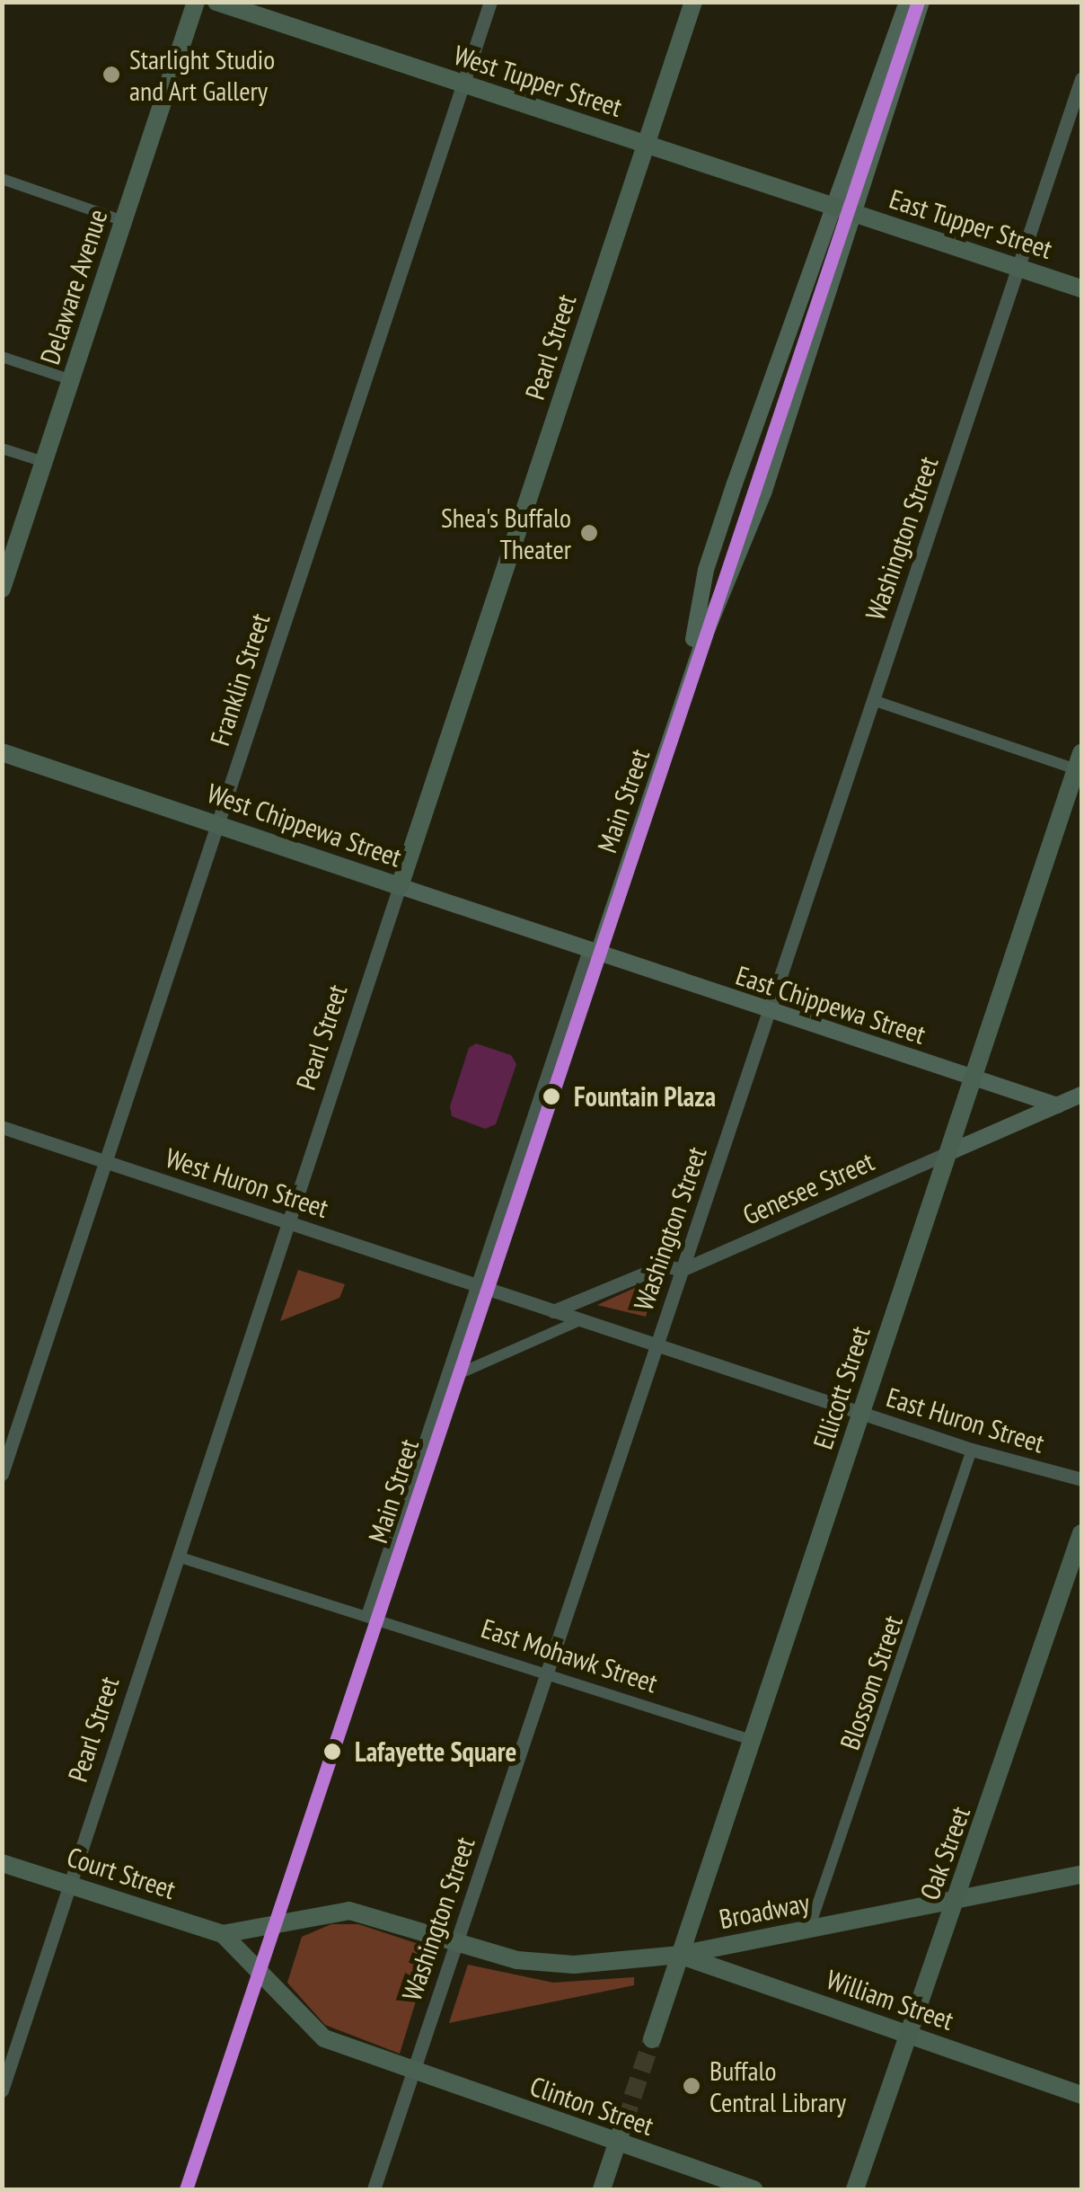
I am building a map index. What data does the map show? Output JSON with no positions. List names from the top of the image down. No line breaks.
{"streets":{"highway":["Oak Street"],"main road":["West Tupper Street","East Tupper Street","Delaware Avenue","Pearl Street","Main Street","West Chippewa Street","East Chippewa Street","Genesee Street","Ellicott Street","Court Street","Broadway","William Street","Clinton Street"],"street":["Washington Street","Franklin Street","West Huron Street","East Huron Street","East Mohawk Street","Blossom Street"]},"crossings":[["West Tupper Street","East Tupper Street"],["West Tupper Street","Pearl Street"],["West Tupper Street","Franklin Street"],["West Tupper Street","Main Street"],["East Tupper Street","Washington Street"],["East Tupper Street","Main Street"],["Pearl Street","West Chippewa Street"],["Pearl Street","West Huron Street"],["Pearl Street","East Mohawk Street"],["Pearl Street","Court Street"],["Washington Street","East Chippewa Street"],["Washington Street","Genesee Street"],["Washington Street","East Huron Street"],["Washington Street","East Mohawk Street"],["Washington Street","Broadway"],["Washington Street","Clinton Street"],["Franklin Street","West Chippewa Street"],["Franklin Street","West Huron Street"],["Main Street","West Chippewa Street"],["Main Street","East Chippewa Street"],["Main Street","West Huron Street"],["Main Street","East Huron Street"],["Main Street","East Mohawk Street"],["West Chippewa Street","East Chippewa Street"],["East Chippewa Street","Genesee Street"],["East Chippewa Street","Ellicott Street"],["West Huron Street","East Huron Street"],["Genesee Street","Ellicott Street"],["Genesee Street","East Huron Street"],["Ellicott Street","East Huron Street"],["Ellicott Street","East Mohawk Street"],["Ellicott Street","Broadway"],["Ellicott Street","William Street"],["East Huron Street","Blossom Street"],["Blossom Street","Broadway"],["Oak Street","Broadway"],["Oak Street","William Street"],["Broadway","William Street"]],"places":["Starlight Studio and Art Gallery","Shea's Buffalo Theater","Fountain Plaza","Lafayette Square","Buffalo Central Library"]}
